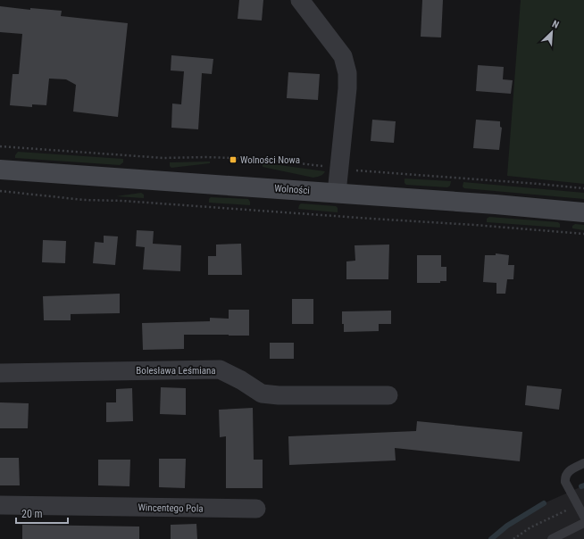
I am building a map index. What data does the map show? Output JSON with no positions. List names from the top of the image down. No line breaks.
{"streets":{"main road":["Wolności"],"street":["Bolesława Leśmiana","Wincentego Pola"]},"places":{"transit":["Wolności Nowa"]},"scale_bar":"20 m","north":"top right"}
